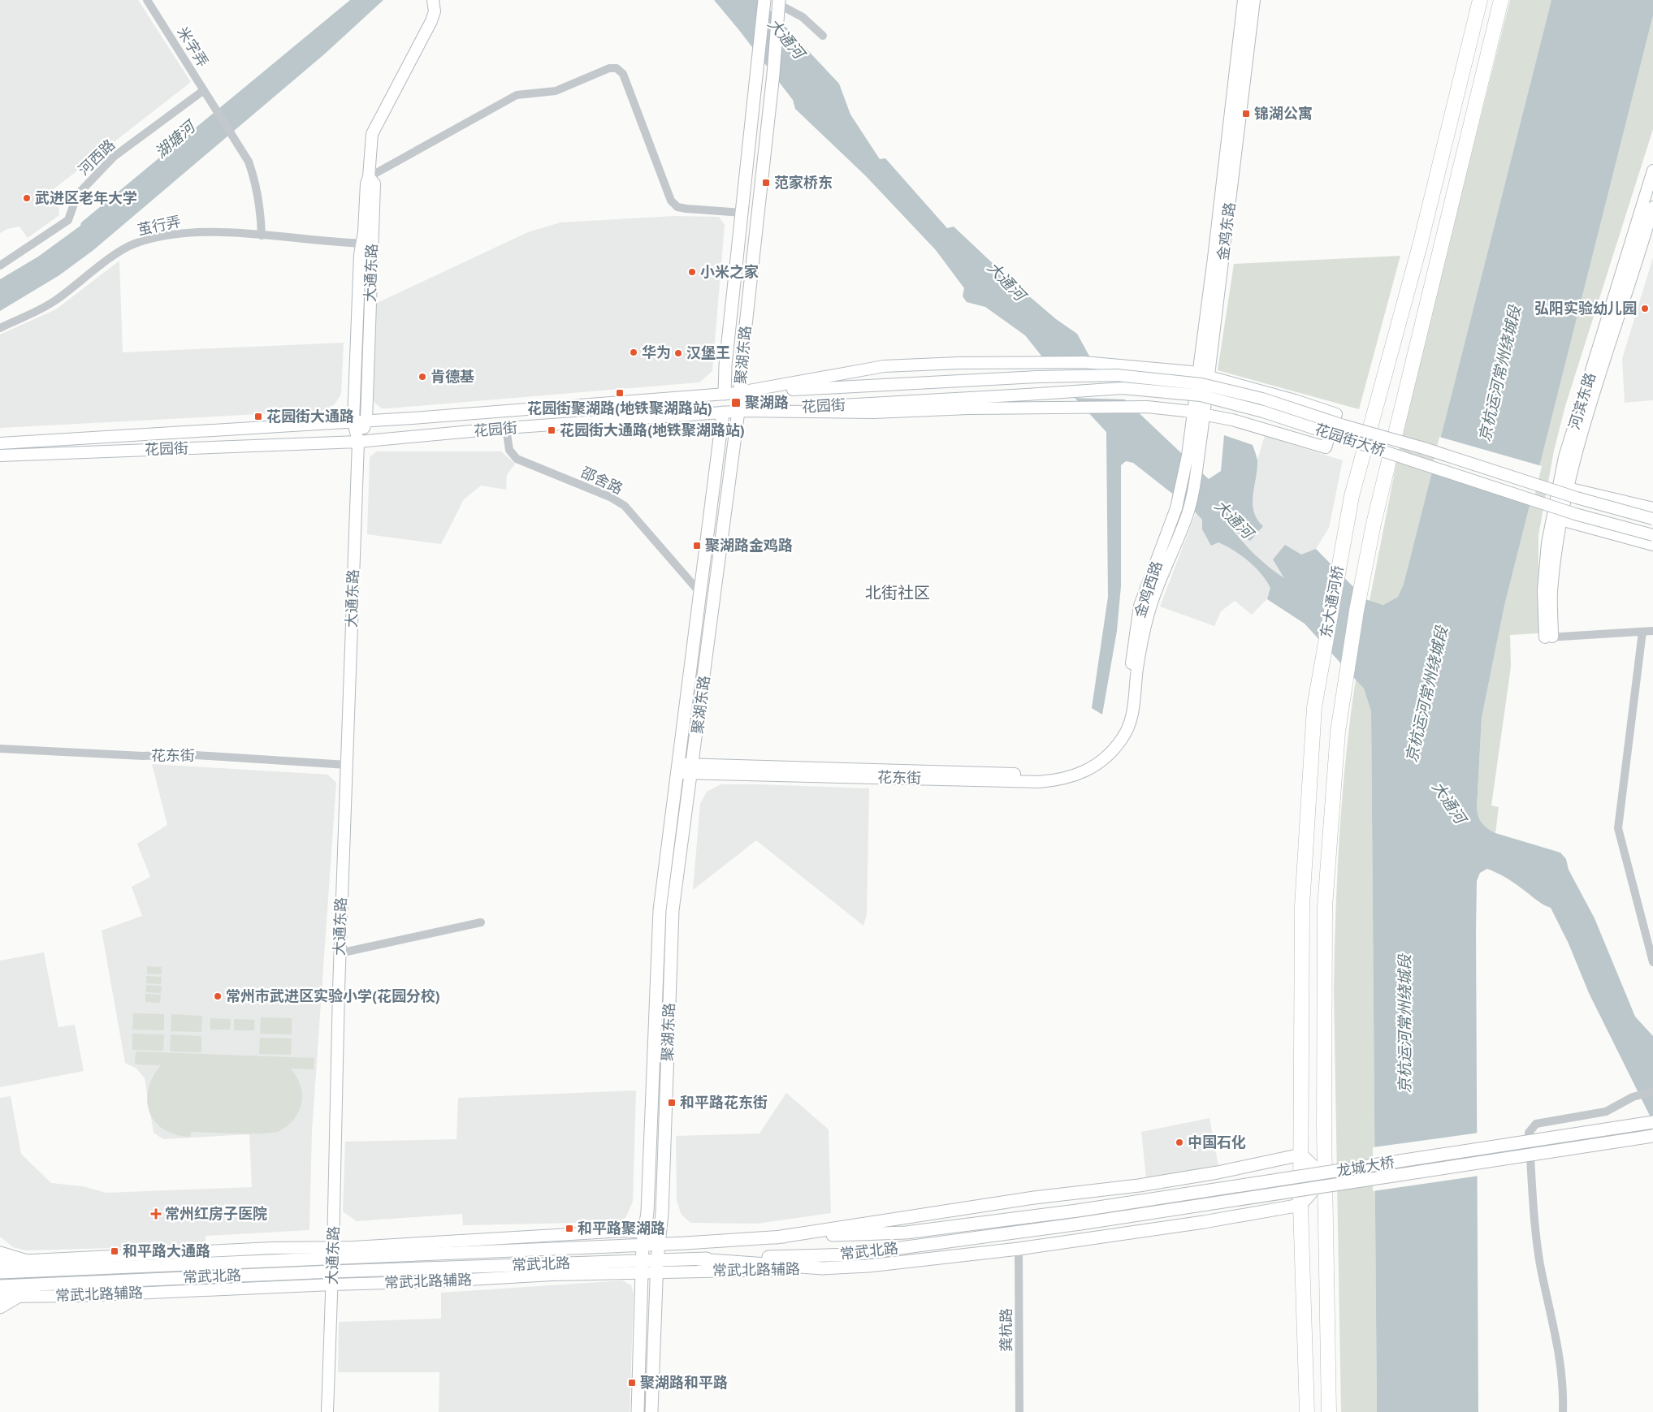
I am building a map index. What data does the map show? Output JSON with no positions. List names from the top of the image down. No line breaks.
{"streets":{"highway":["东大通河桥"],"main road":["金鸡东路","大通东路","聚湖东路","河滨东路","花园街","花园街大桥","金鸡西路","花东街","龙城大桥","常武北路","常武北路辅路"],"street":["米字弄","河西路","茧行弄","邵舍路","龚杭路"]},"crossings":[["米字弄","河西路"],["米字弄","茧行弄"],["茧行弄","大通东路"],["金鸡东路","金鸡西路"],["大通东路","花园街"],["大通东路","花东街"],["大通东路","常武北路"],["大通东路","常武北路辅路"],["聚湖东路","花园街"],["聚湖东路","邵舍路"],["聚湖东路","花东街"],["聚湖东路","常武北路"],["聚湖东路","常武北路辅路"],["花园街","花园街大桥"],["花园街","邵舍路"],["金鸡西路","花东街"],["龙城大桥","常武北路"],["常武北路","常武北路辅路"]],"districts":["北街社区"],"water":["大通河","湖塘河","京杭运河常州绕城段"],"places":{"transit":["锦湖公寓","范家桥东","花园街聚湖路(地铁聚湖路站)","聚湖路","花园街大通路","花园街大通路(地铁聚湖路站)","聚湖路金鸡路","和平路花东街","和平路聚湖路","和平路大通路","聚湖路和平路"],"other":["武进区老年大学","小米之家","弘阳实验幼儿园","华为","汉堡王","肯德基","常州市武进区实验小学(花园分校)","中国石化"],"health":["常州红房子医院"]}}
